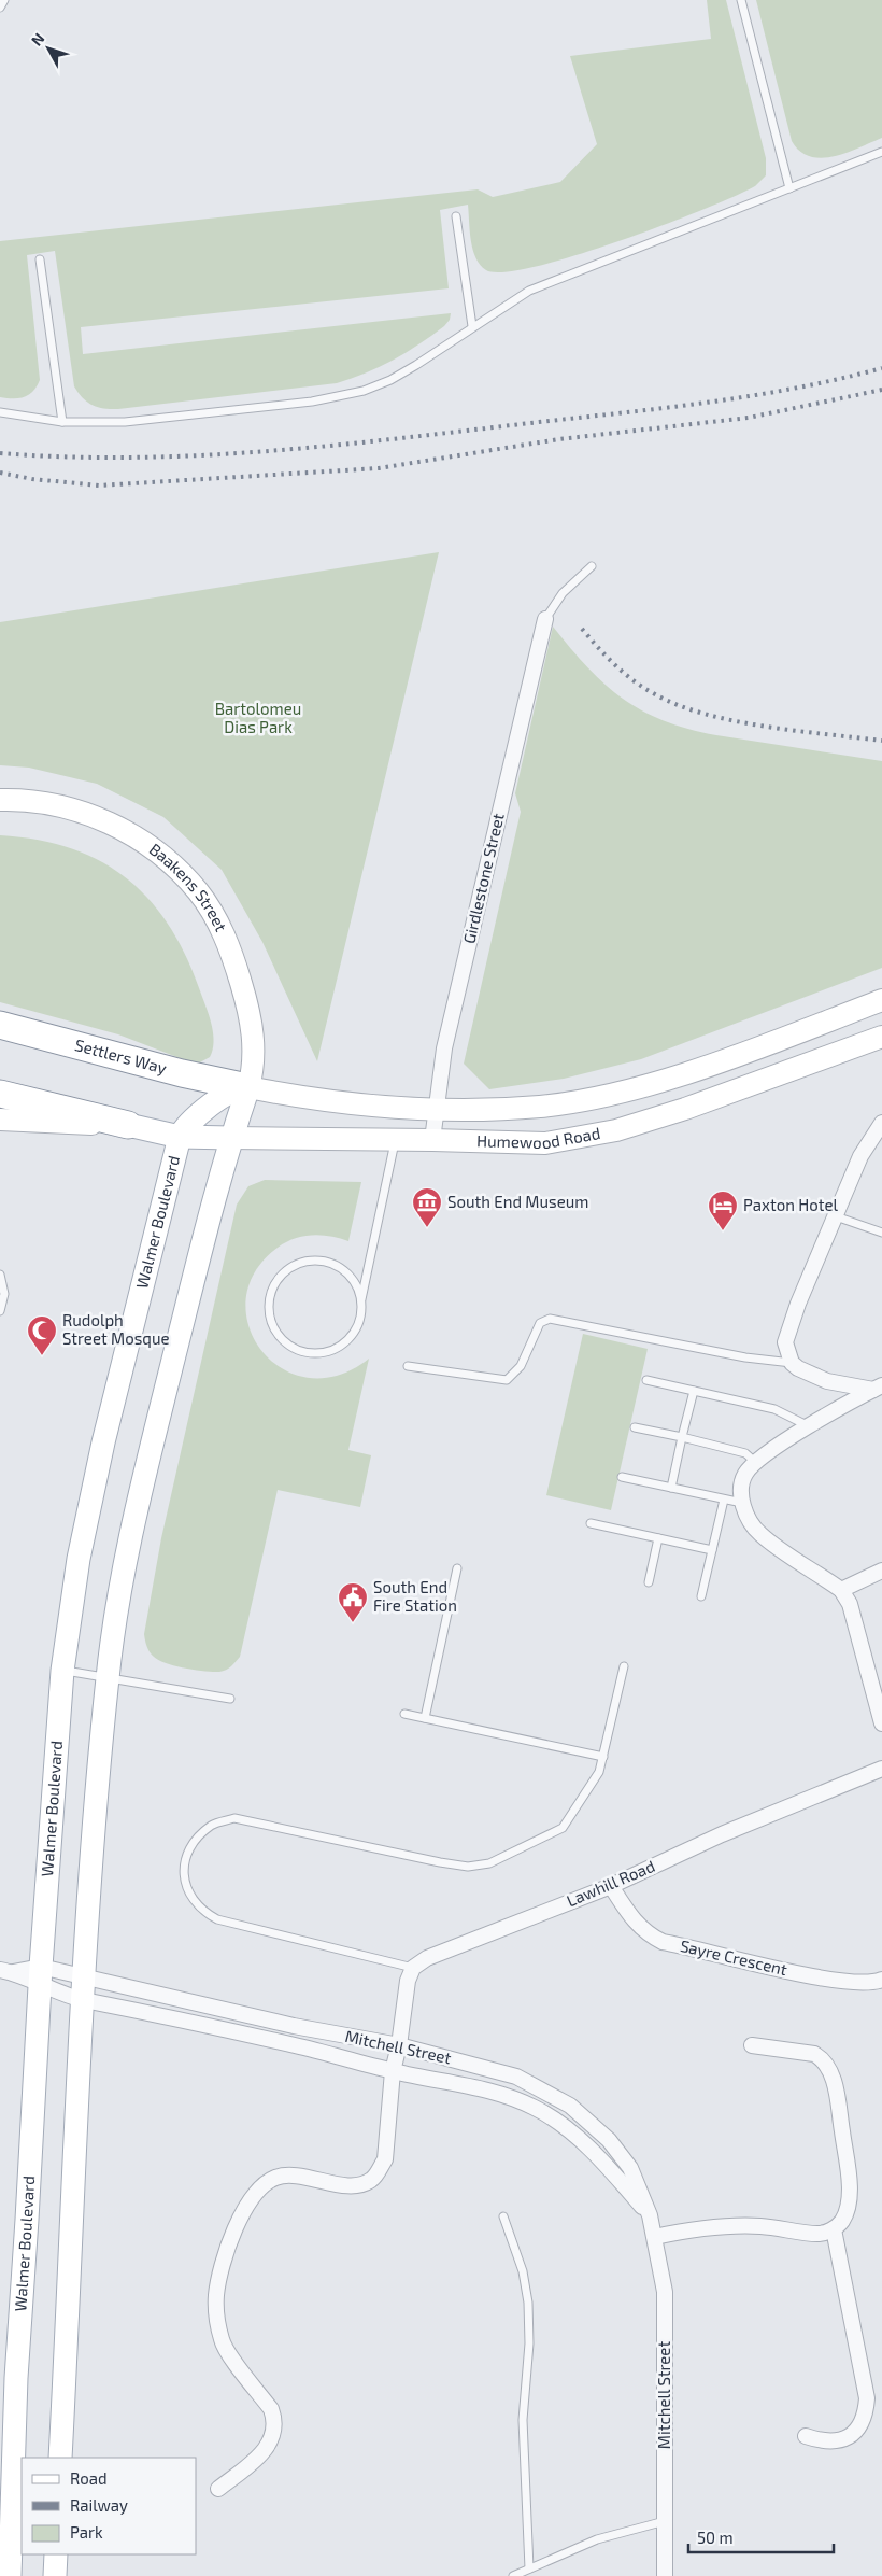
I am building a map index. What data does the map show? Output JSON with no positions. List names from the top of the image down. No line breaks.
{"streets":{"highway":["Settlers Way"],"main road":["Baakens Street","Humewood Road","Walmer Boulevard"],"street":["Girdlestone Street","Lawhill Road","Sayre Crescent","Mitchell Street"]},"crossings":[["Girdlestone Street","Humewood Road"],["Baakens Street","Settlers Way"],["Baakens Street","Humewood Road"],["Baakens Street","Walmer Boulevard"],["Settlers Way","Humewood Road"],["Settlers Way","Walmer Boulevard"],["Humewood Road","Walmer Boulevard"],["Walmer Boulevard","Mitchell Street"],["Lawhill Road","Sayre Crescent"]],"parks":["Bartolomeu Dias Park"],"places":{"museum":["South End Museum"],"hotel":["Paxton Hotel"],"mosque":["Rudolph Street Mosque"],"public building":["South End Fire Station"]},"legend":["Road","Railway","Park"],"scale_bar":"50 m","north":"top left"}
